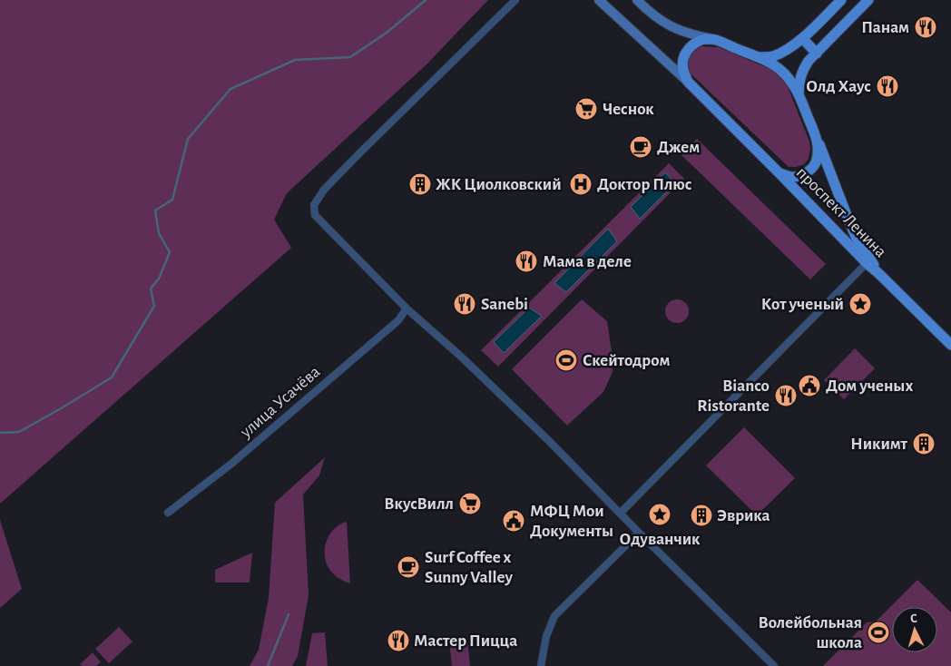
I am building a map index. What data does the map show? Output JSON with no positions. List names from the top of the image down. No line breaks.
{"streets":{"main road":["проспект Ленина"],"street":["улица Усачёва"]},"places":{"restaurant":["Панам","Олд Хаус","Мама в деле","Sanebi","Bianco Ristorante","Мастер Пицца"],"supermarket":["Чеснок","ВкусВилл"],"cafe":["Джем","Surf Coffee x Sunny Valley"],"building":["ЖК Циолковский","Никимт","Эврика"],"hospital":["Доктор Плюс"],"place":["Кот ученый","Одуванчик"],"sports":["Скейтодром","Волейбольная школа"],"public building":["Дом ученых","МФЦ Мои Документы"]},"north":"top"}
